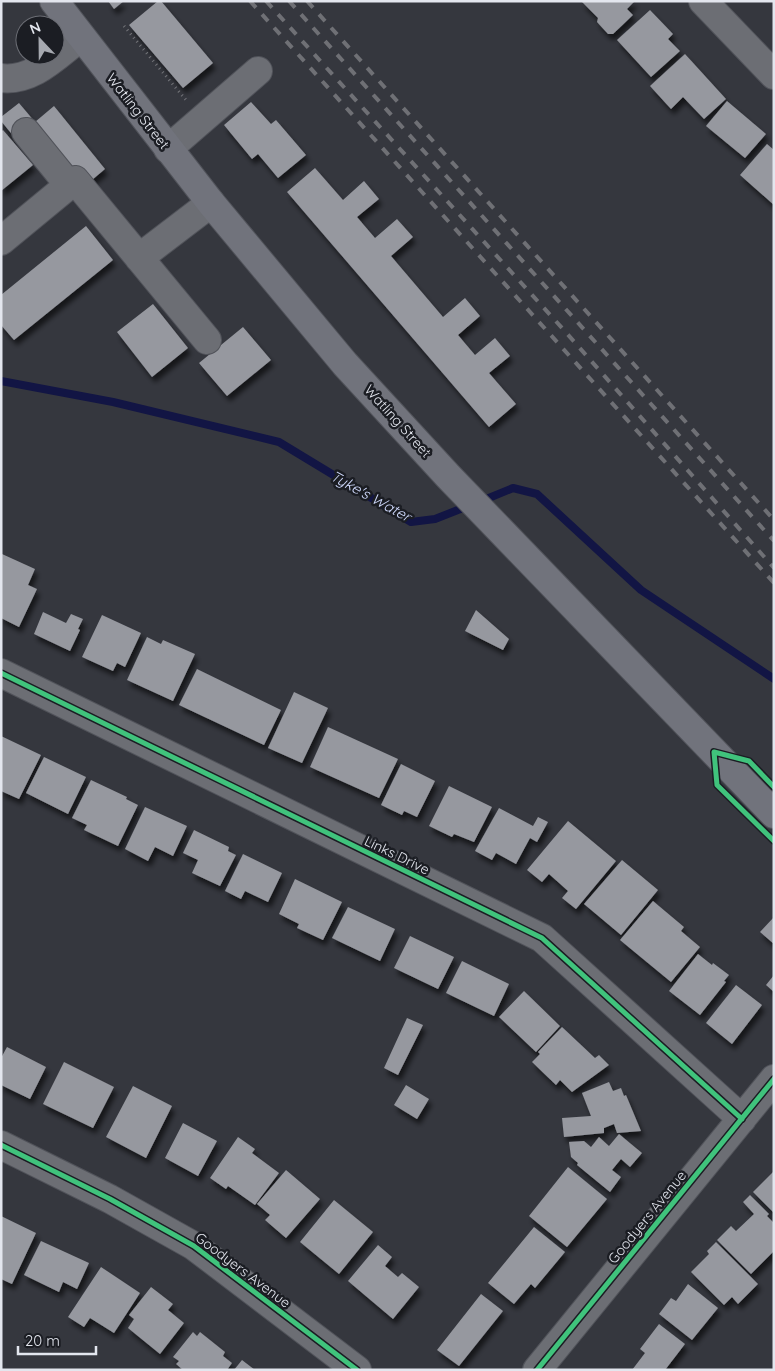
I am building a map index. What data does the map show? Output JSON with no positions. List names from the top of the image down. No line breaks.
{"streets":{"main road":["Watling Street"],"street":["Links Drive","Goodyers Avenue"]},"crossings":[["Links Drive","Goodyers Avenue"]],"water":["Tyke's Water"],"scale_bar":"20 m","north":"top"}
